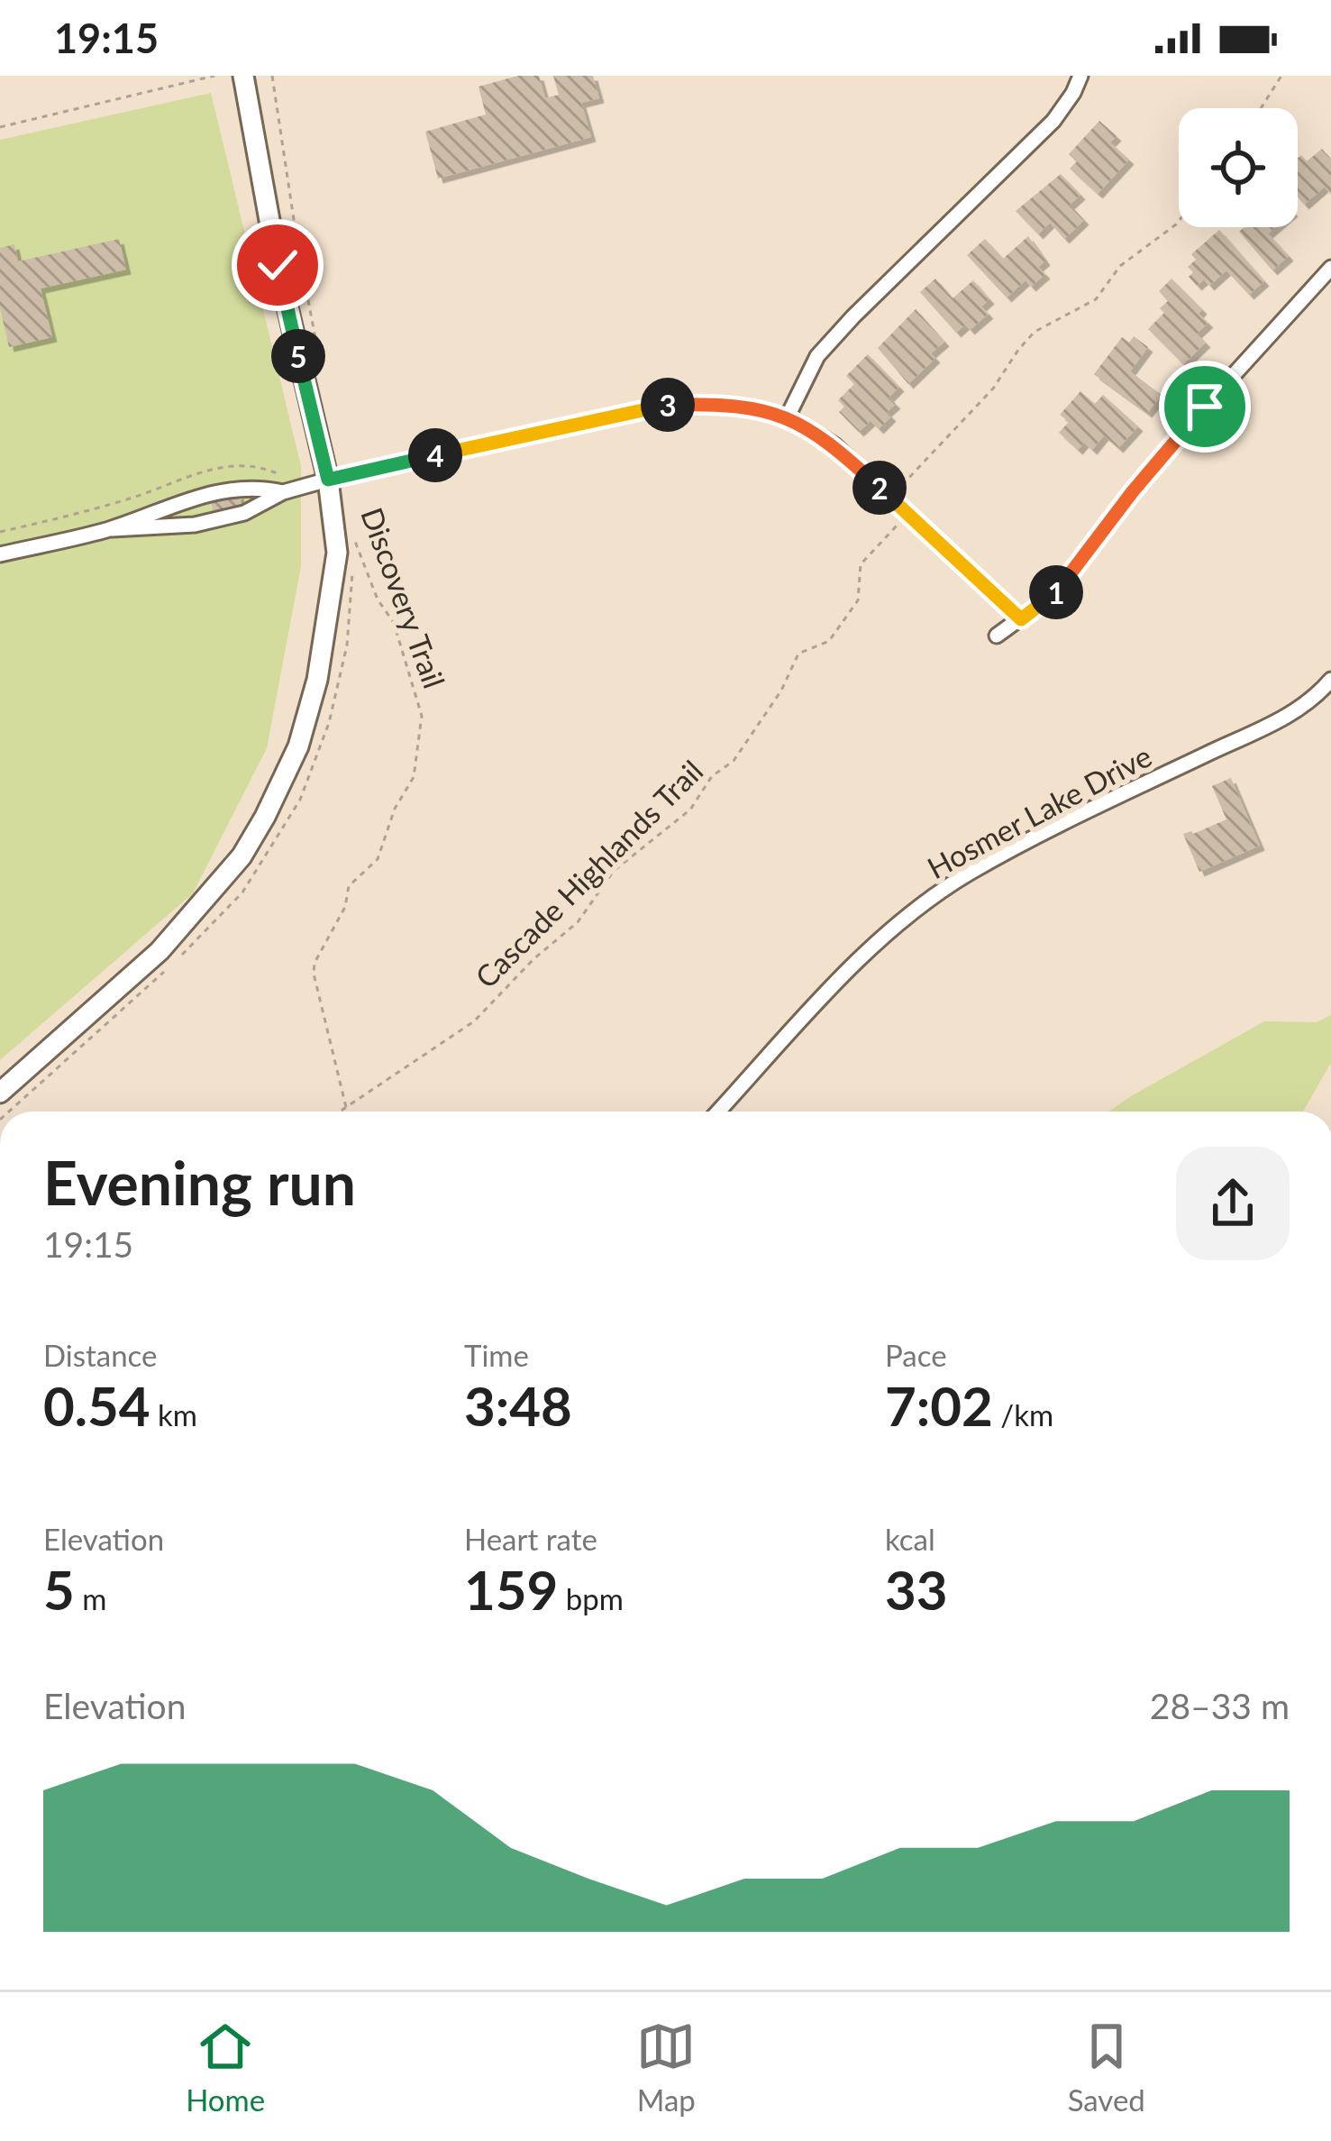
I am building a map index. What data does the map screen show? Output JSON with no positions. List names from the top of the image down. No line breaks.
{"streets":{"street":["Hosmer Lake Drive"],"path":["Discovery Trail","Cascade Highlands Trail"]},"crossings":[["Discovery Trail","Cascade Highlands Trail"]],"page":{"status":"19:15","pins":["5","3","4","2","1"],"heading":["Evening run","19:15"],"stats":[["Distance","0.54 km"],["Time","3:48"],["Pace","7:02 /km"],["Elevation","5 m"],["Heart rate","159 bpm"],["kcal","33"]],"chart":["Elevation","28–33 m"],"tabs":["Home","Map","Saved"]}}
